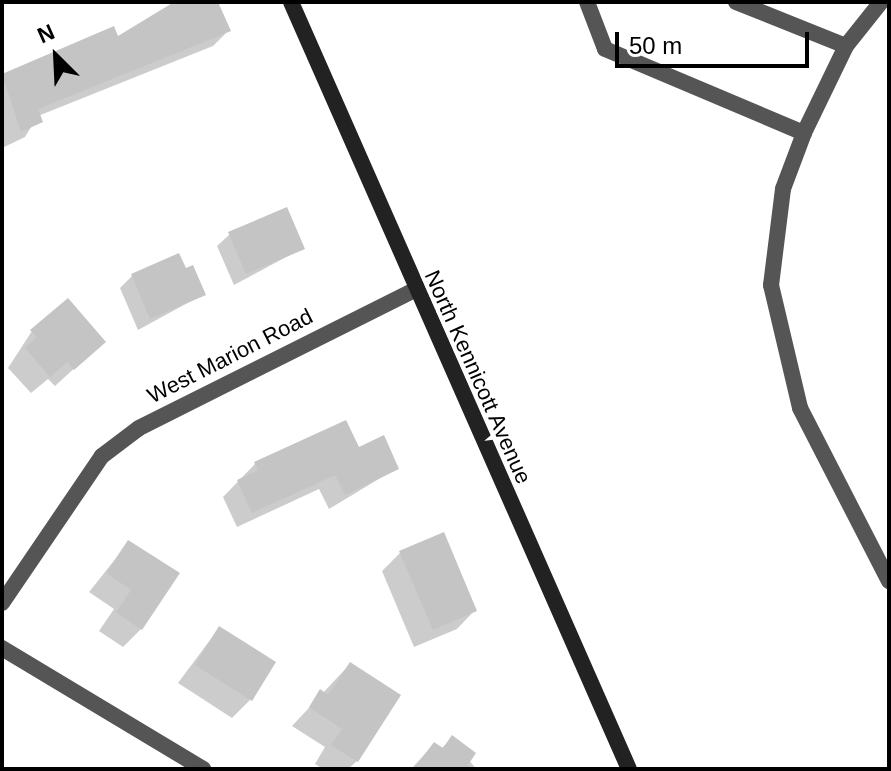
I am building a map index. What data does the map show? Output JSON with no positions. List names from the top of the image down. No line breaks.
{"streets":{"street":["West Marion Road","North Kennicott Avenue"]},"crossings":[["West Marion Road","North Kennicott Avenue"]],"scale_bar":"50 m","north":"top left"}
